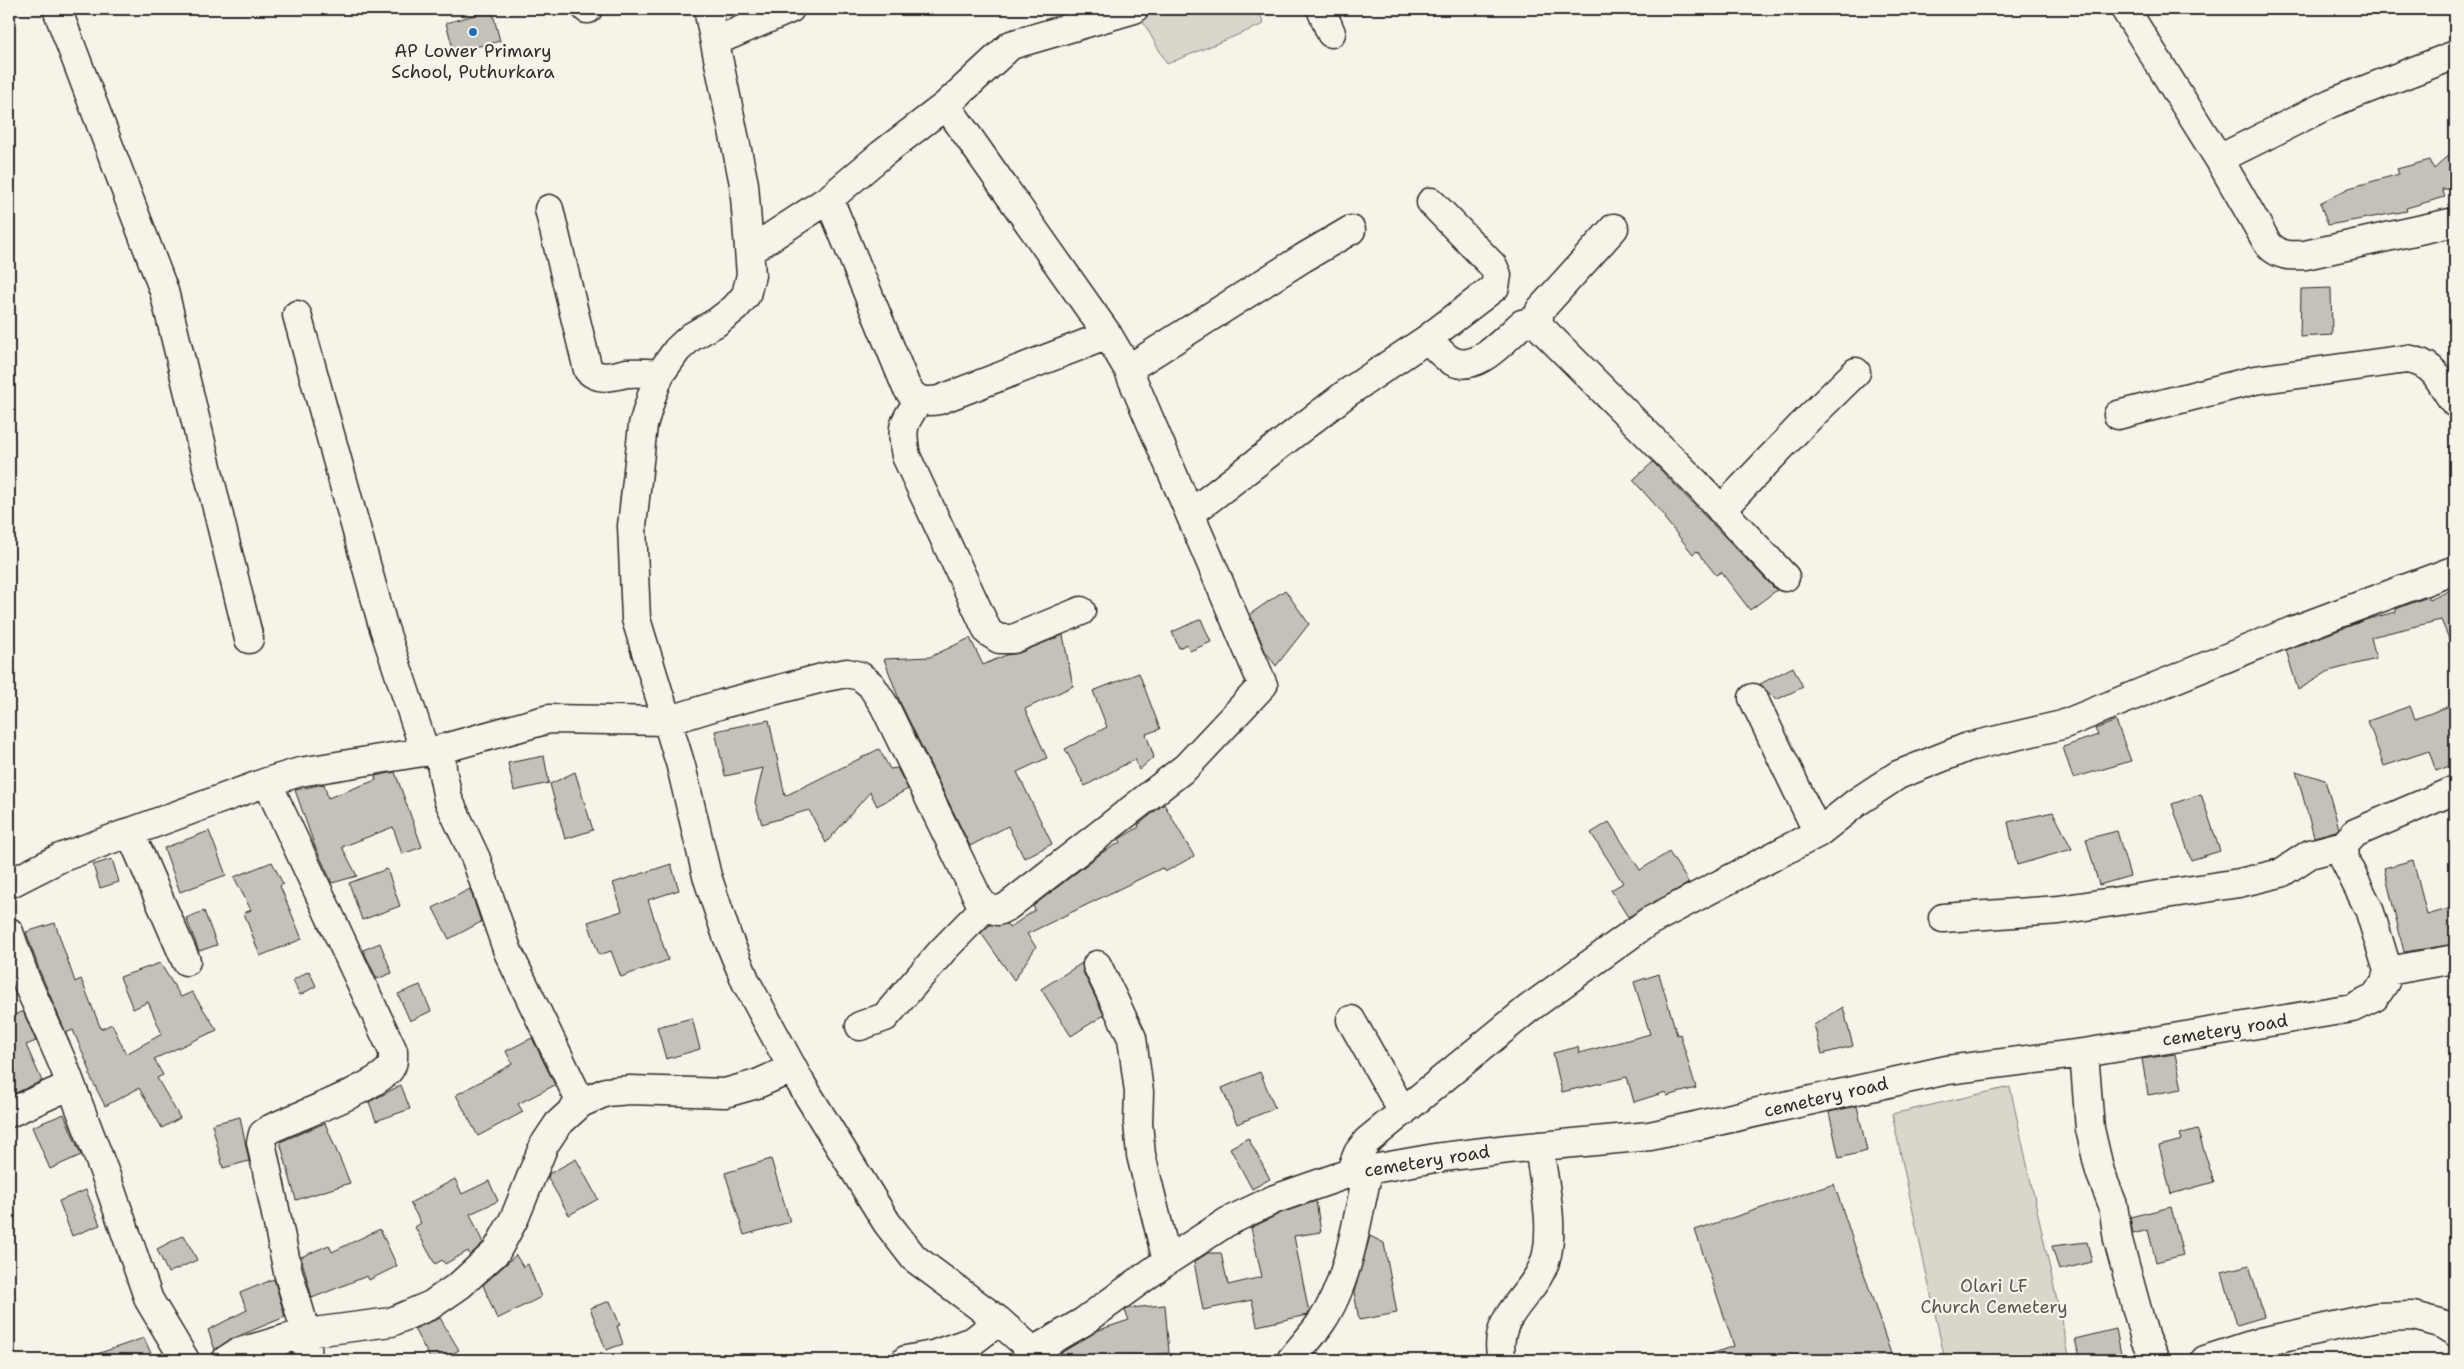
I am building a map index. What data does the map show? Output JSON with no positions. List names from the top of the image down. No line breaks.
{"streets":{"street":["cemetery road"]},"parks":["Olari LF Church Cemetery"],"places":["AP Lower Primary School, Puthurkara"]}
